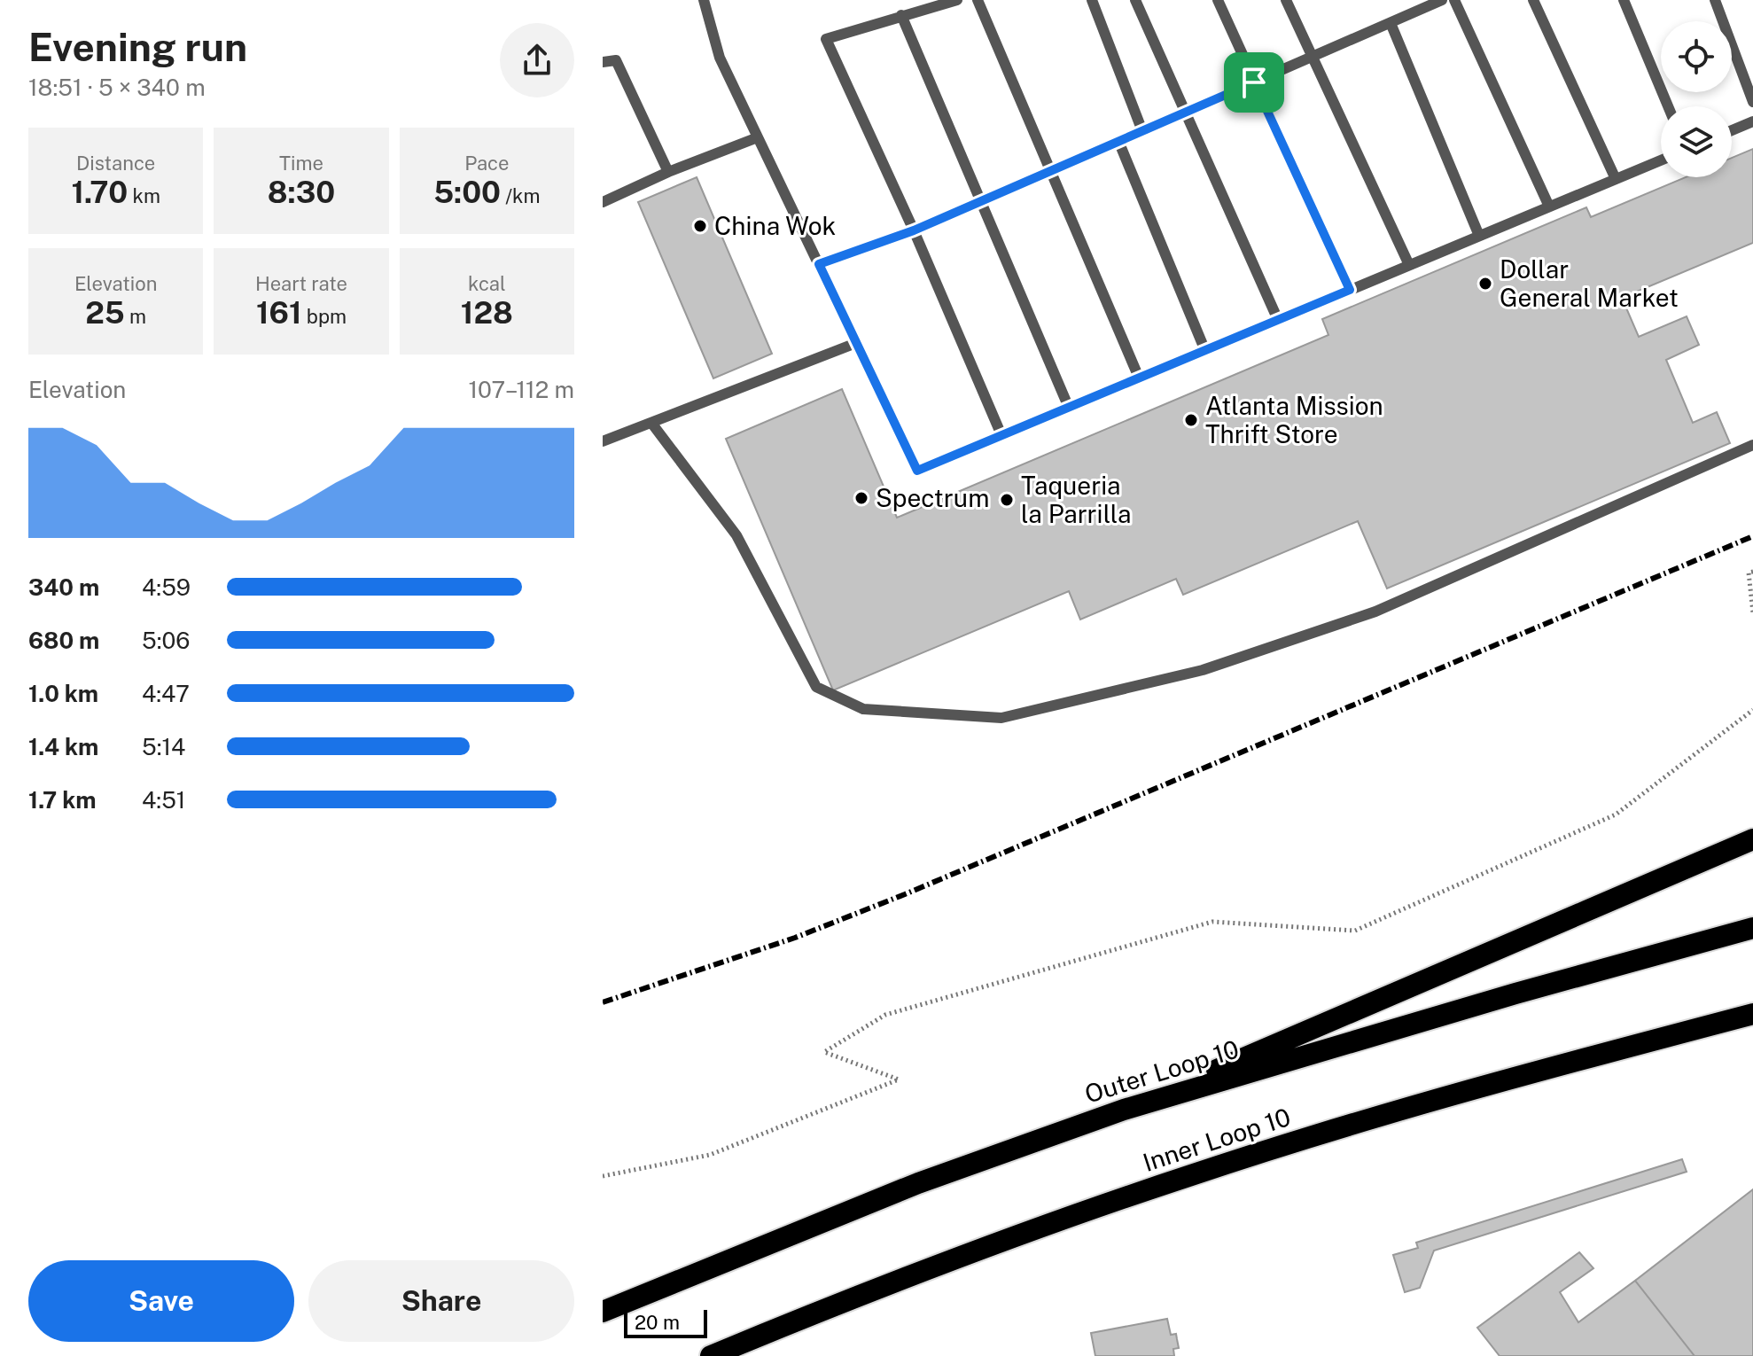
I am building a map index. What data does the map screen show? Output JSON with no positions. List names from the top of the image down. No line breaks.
{"streets":{"highway":["Outer Loop 10","Inner Loop 10"]},"places":["China Wok","Dollar General Market","Atlanta Mission Thrift Store","Spectrum","Taqueria la Parrilla"],"scale_bar":"20 m","page":{"heading":["Evening run","18:51 · 5 × 340 m"],"stats":[["Distance","1.70 km"],["Time","8:30"],["Pace","5:00 /km"],["Elevation","25 m"],["Heart rate","161 bpm"],["kcal","128"]],"chart":["Elevation","107–112 m"],"list":[{"name":"340 m","note":"4:59"},{"name":"680 m","note":"5:06"},{"name":"1.0 km","note":"4:47"},{"name":"1.4 km","note":"5:14"},{"name":"1.7 km","note":"4:51"}],"buttons":["Save","Share"],"scale":"20 m"}}
